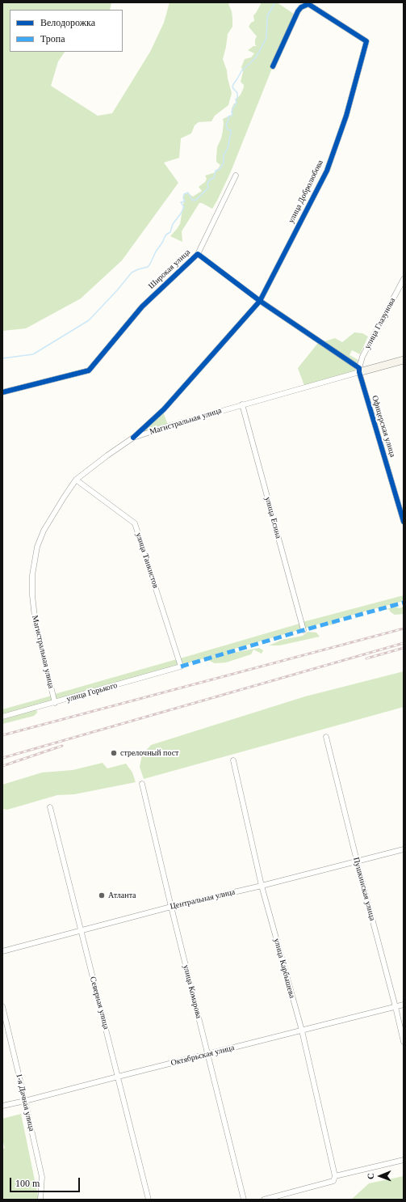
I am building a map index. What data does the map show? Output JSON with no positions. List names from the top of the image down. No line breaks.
{"streets":{"street":["улица Добролюбова","Широкая улица","улица Глазунова","Магистральная улица","Офицерская улица","улица Есина","улица Танкистов","улица Горького","Пушкинская улица","Центральная улица","улица Карбышева","улица Комарова","Северная улица","Октябрьская улица","1-я Дачная улица"]},"crossings":[["улица Добролюбова","Широкая улица"],["улица Добролюбова","Магистральная улица"],["Широкая улица","улица Глазунова"],["Широкая улица","Магистральная улица"],["Широкая улица","Офицерская улица"],["улица Глазунова","Магистральная улица"],["улица Глазунова","Офицерская улица"],["Магистральная улица","Офицерская улица"],["Магистральная улица","улица Есина"],["Магистральная улица","улица Танкистов"],["Магистральная улица","улица Горького"],["улица Танкистов","улица Горького"],["Пушкинская улица","Центральная улица"],["Пушкинская улица","Октябрьская улица"],["Центральная улица","улица Карбышева"],["Центральная улица","улица Комарова"],["Центральная улица","Северная улица"],["улица Карбышева","Октябрьская улица"],["улица Комарова","Октябрьская улица"],["Северная улица","Октябрьская улица"],["Октябрьская улица","1-я Дачная улица"]],"places":["стрелочный пост","Атланта"],"legend":["Велодорожка","Тропа"],"scale_bar":"100 m","north":"left"}
